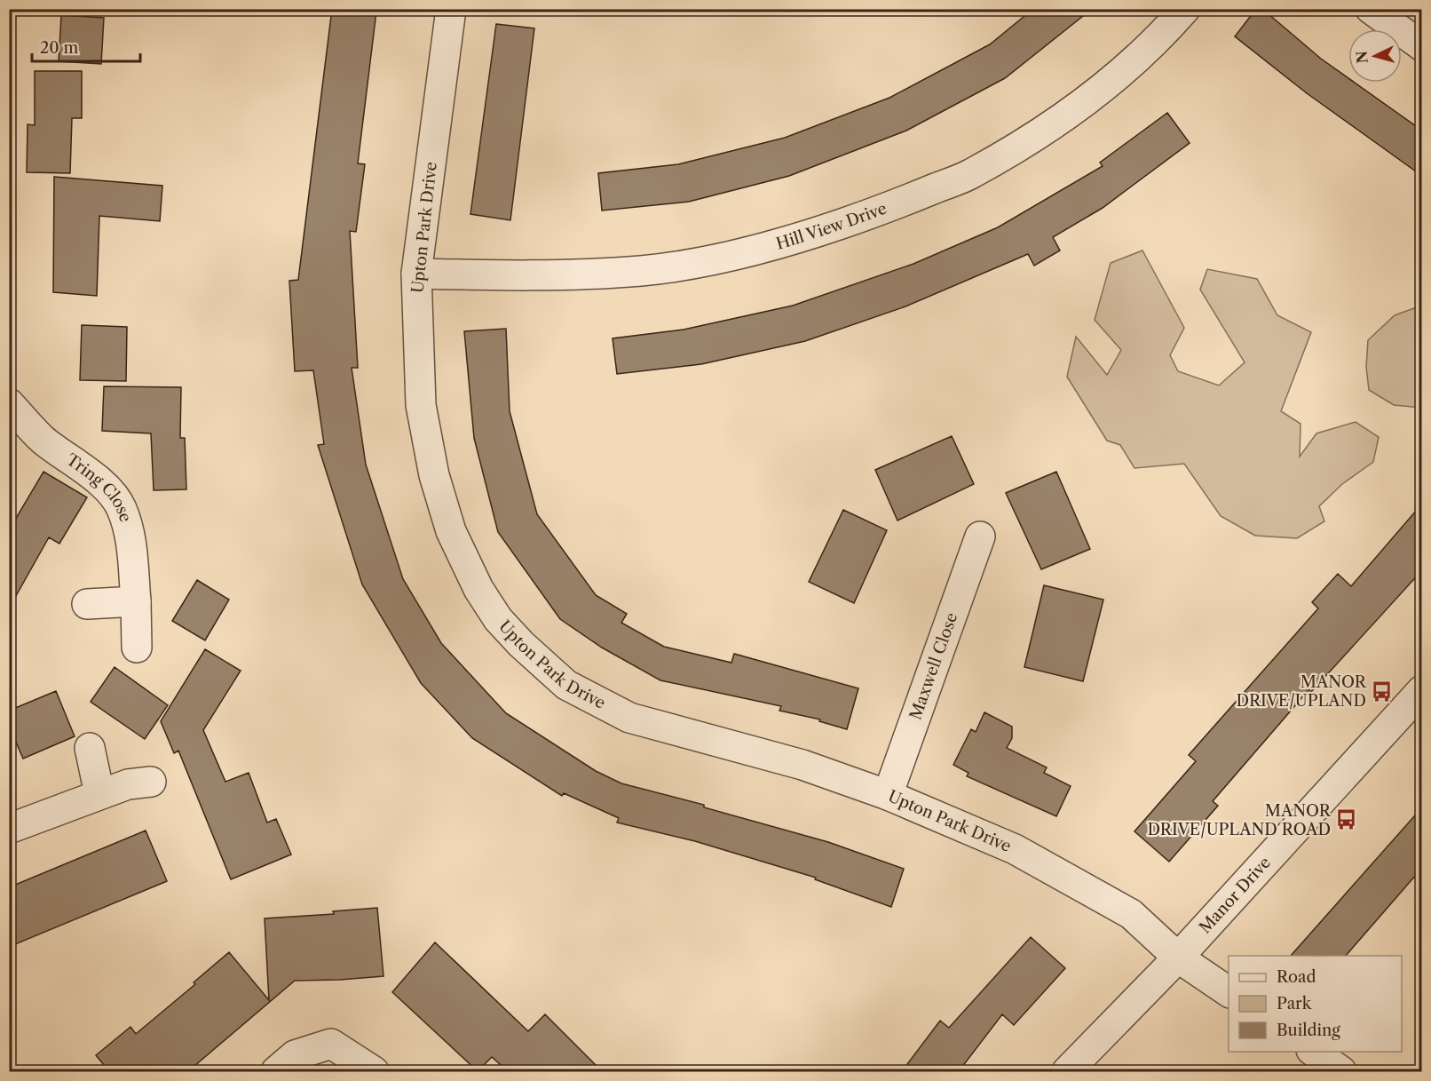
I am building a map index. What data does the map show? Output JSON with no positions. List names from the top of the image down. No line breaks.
{"streets":{"street":["Hill View Drive","Upton Park Drive","Tring Close","Maxwell Close","Manor Drive"]},"crossings":[["Hill View Drive","Upton Park Drive"],["Upton Park Drive","Maxwell Close"],["Upton Park Drive","Manor Drive"]],"places":{"bus stop":["MANOR DRIVE/UPLAND","MANOR DRIVE/UPLAND ROAD"]},"legend":["Road","Park","Building"],"scale_bar":"20 m","north":"left"}
